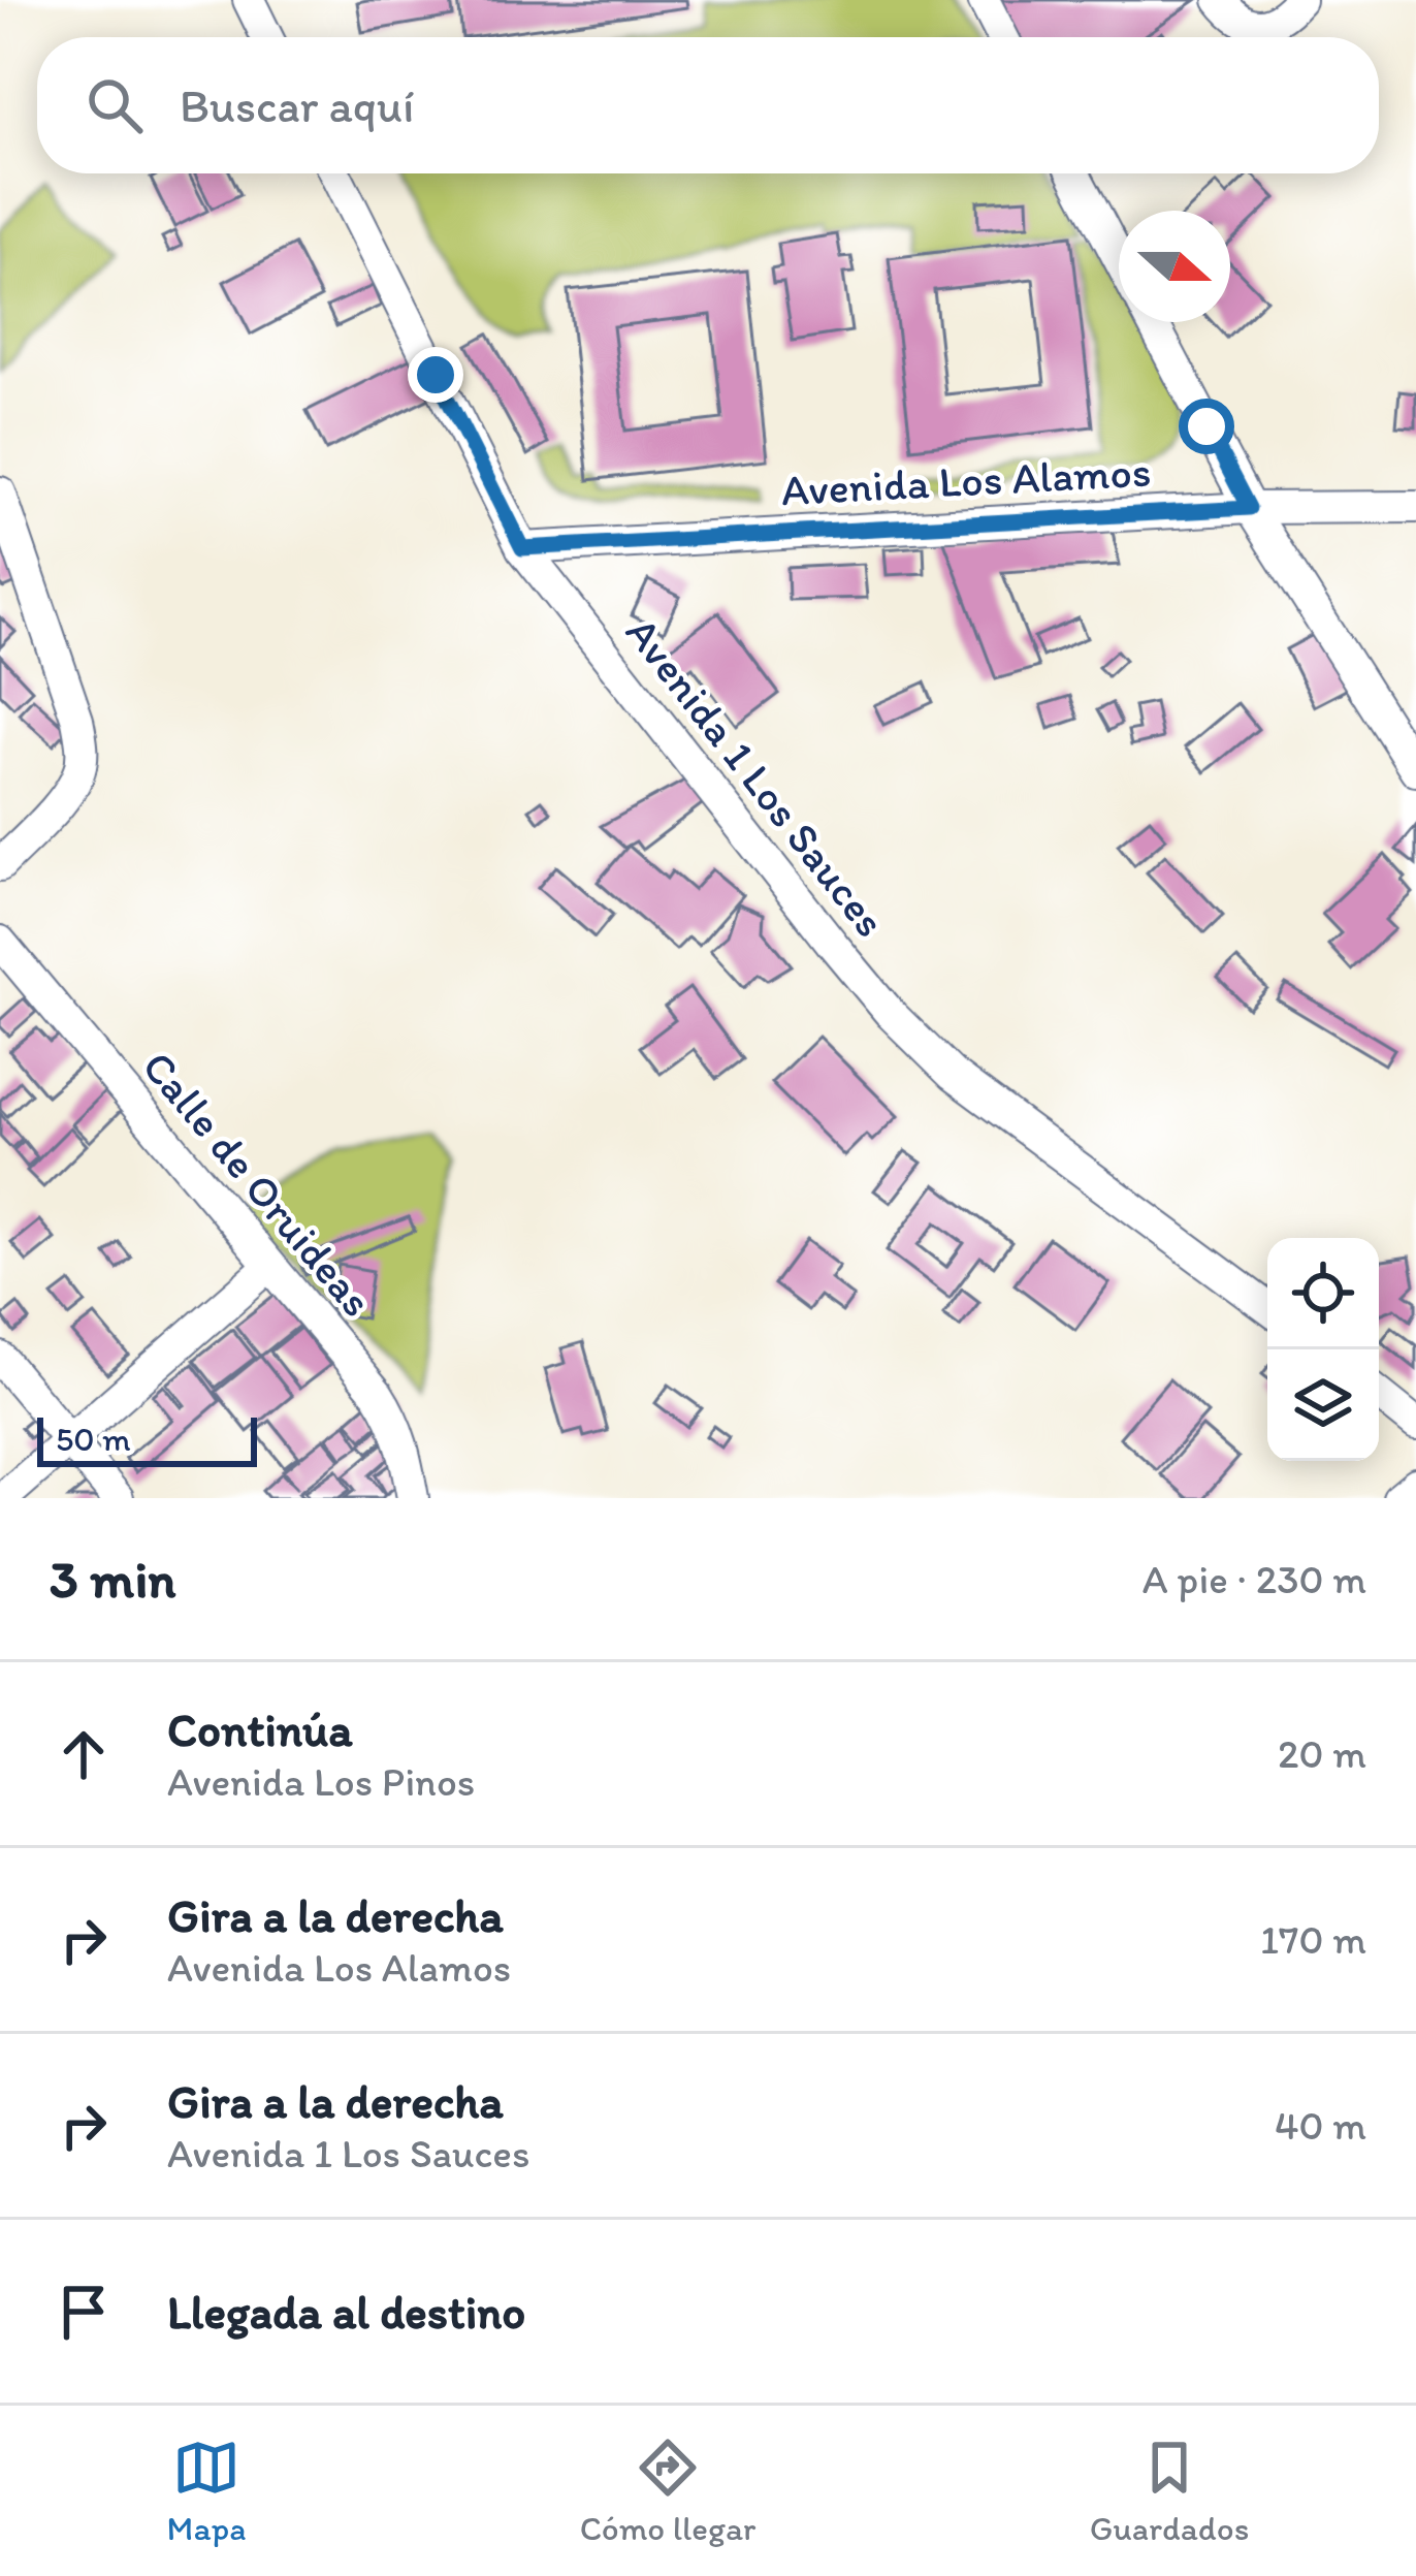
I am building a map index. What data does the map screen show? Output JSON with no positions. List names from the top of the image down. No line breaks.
{"streets":{"street":["Avenida Los Alamos","Avenida 1 Los Sauces","Calle de Oruideas"]},"crossings":[["Avenida Los Alamos","Avenida 1 Los Sauces"]],"scale_bar":"50 m","north":"right","page":{"search":"Buscar aquí","scale":"50 m","heading":["3 min","A pie · 230 m"],"list":[["Continúa","Avenida Los Pinos","20 m"],["Gira a la derecha","Avenida Los Alamos","170 m"],["Gira a la derecha","Avenida 1 Los Sauces","40 m"],"Llegada al destino"],"nav":["Mapa","Cómo llegar","Guardados"]}}
